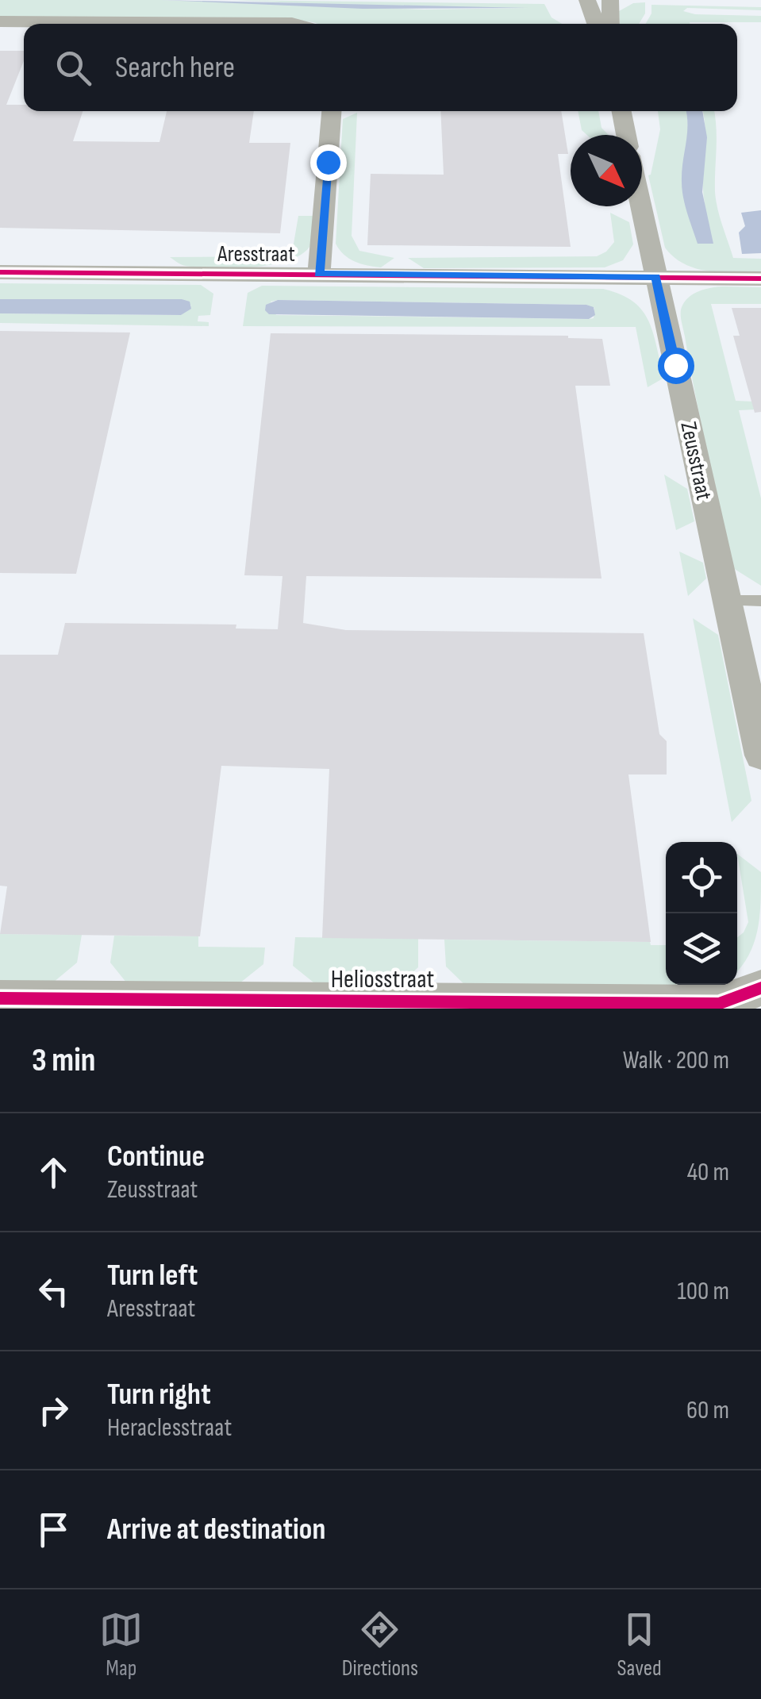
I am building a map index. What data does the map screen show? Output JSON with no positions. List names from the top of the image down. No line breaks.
{"streets":{"street":["Aresstraat","Zeusstraat","Heliosstraat"]},"crossings":[["Aresstraat","Zeusstraat"]],"north":"bottom right","page":{"search":"Search here","heading":["3 min","Walk · 200 m"],"list":[["Continue","Zeusstraat","40 m"],["Turn left","Aresstraat","100 m"],["Turn right","Heraclesstraat","60 m"],"Arrive at destination"],"nav":["Map","Directions","Saved"]}}
